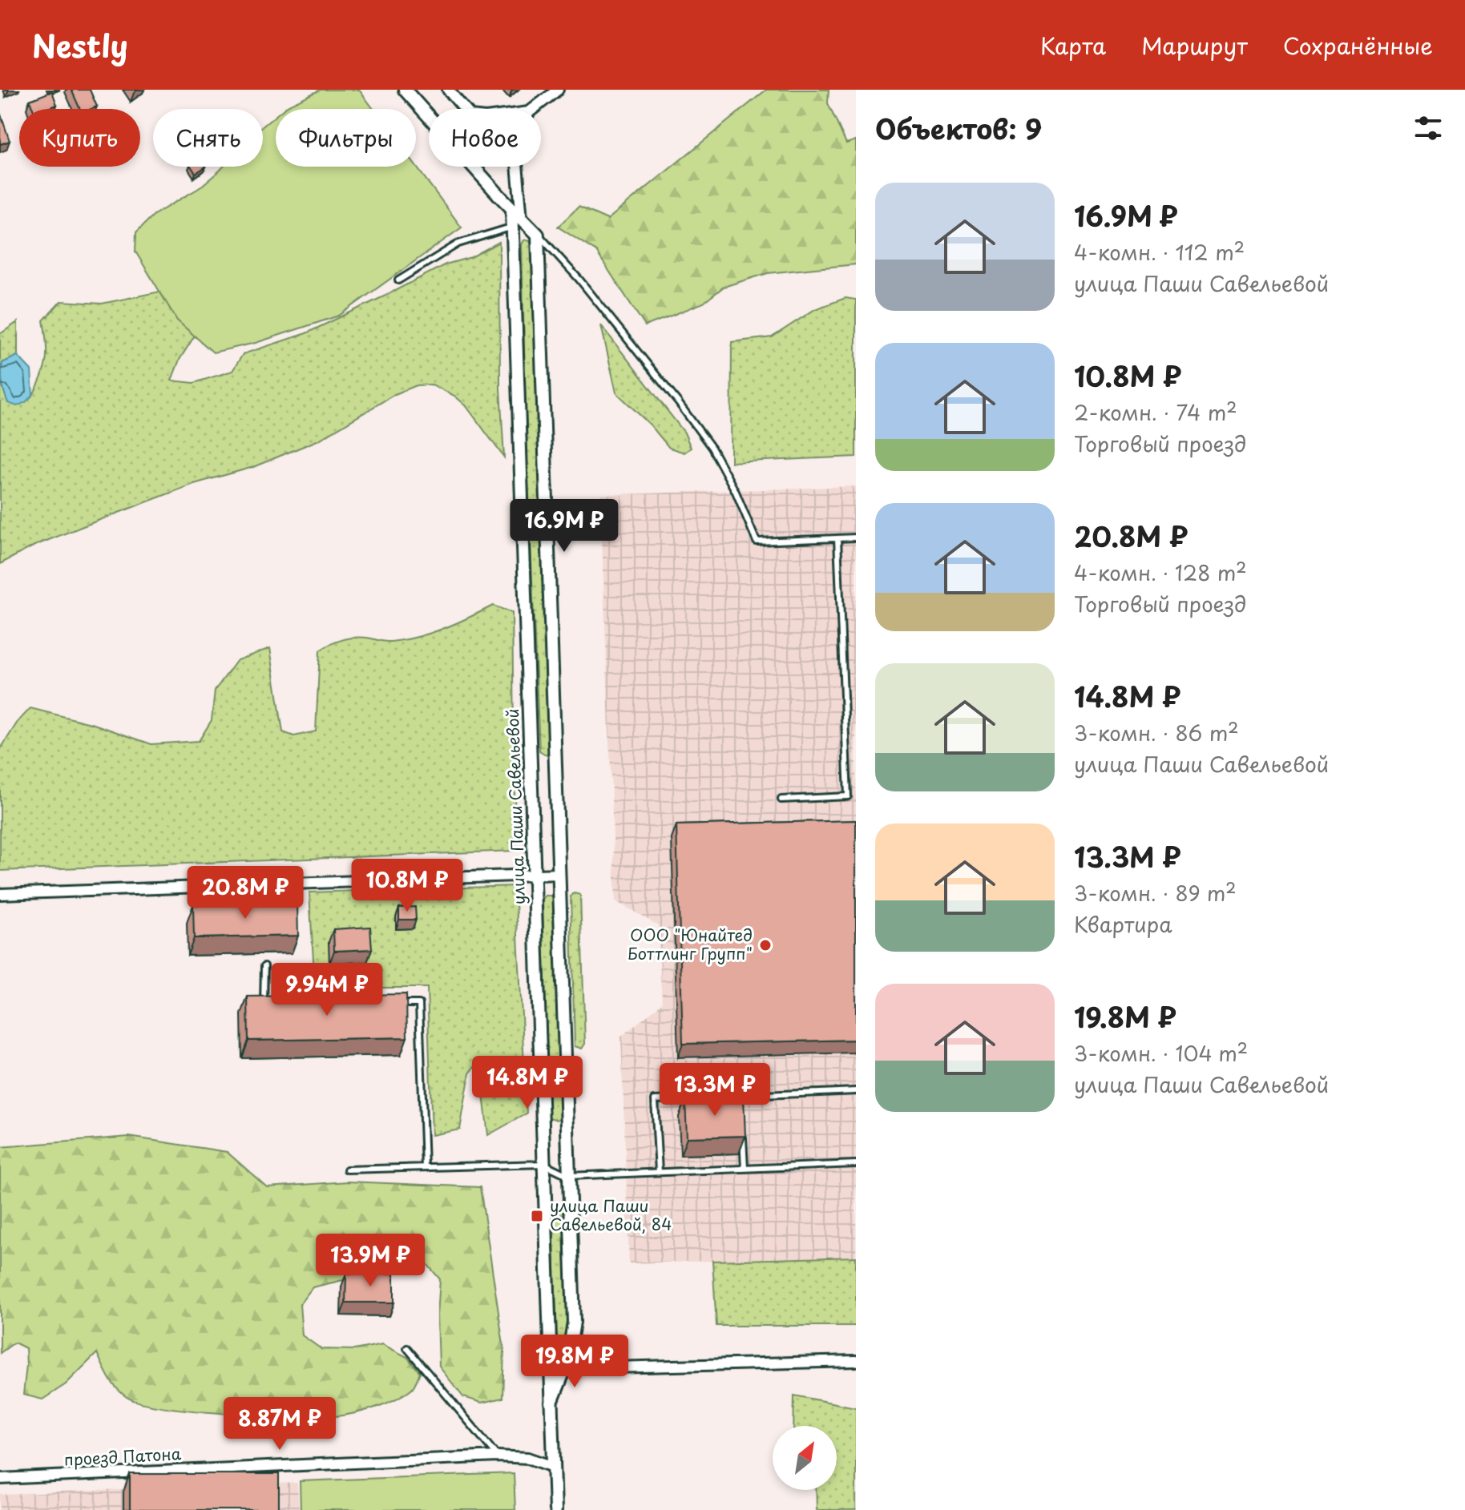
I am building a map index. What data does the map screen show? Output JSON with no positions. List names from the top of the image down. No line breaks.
{"streets":{"street":["улица Паши Савельевой","проезд Патона"]},"crossings":[["улица Паши Савельевой","проезд Патона"]],"places":{"other":["ООО \"Юнайтед Боттлинг Групп\""],"transit":["улица Паши Савельевой, 84"]},"north":"top right","page":{"header":"Nestly","nav":["Карта","Маршрут","Сохранённые"],"heading":"Объектов: 9","chip":["Купить","Снять","Фильтры","Новое"],"list":[{"name":"16.9M ₽","note":"4-комн. · 112 m² · улица Паши Савельевой"},{"name":"10.8M ₽","note":"2-комн. · 74 m² · Торговый проезд"},{"name":"20.8M ₽","note":"4-комн. · 128 m² · Торговый проезд"},{"name":"14.8M ₽","note":"3-комн. · 86 m² · улица Паши Савельевой"},{"name":"13.3M ₽","note":"3-комн. · 89 m² · Квартира"},{"name":"19.8M ₽","note":"3-комн. · 104 m² · улица Паши Савельевой"}],"price":["16.9M ₽","10.8M ₽","20.8M ₽","9.94M ₽","14.8M ₽","13.3M ₽","13.9M ₽","19.8M ₽","8.87M ₽"]}}
